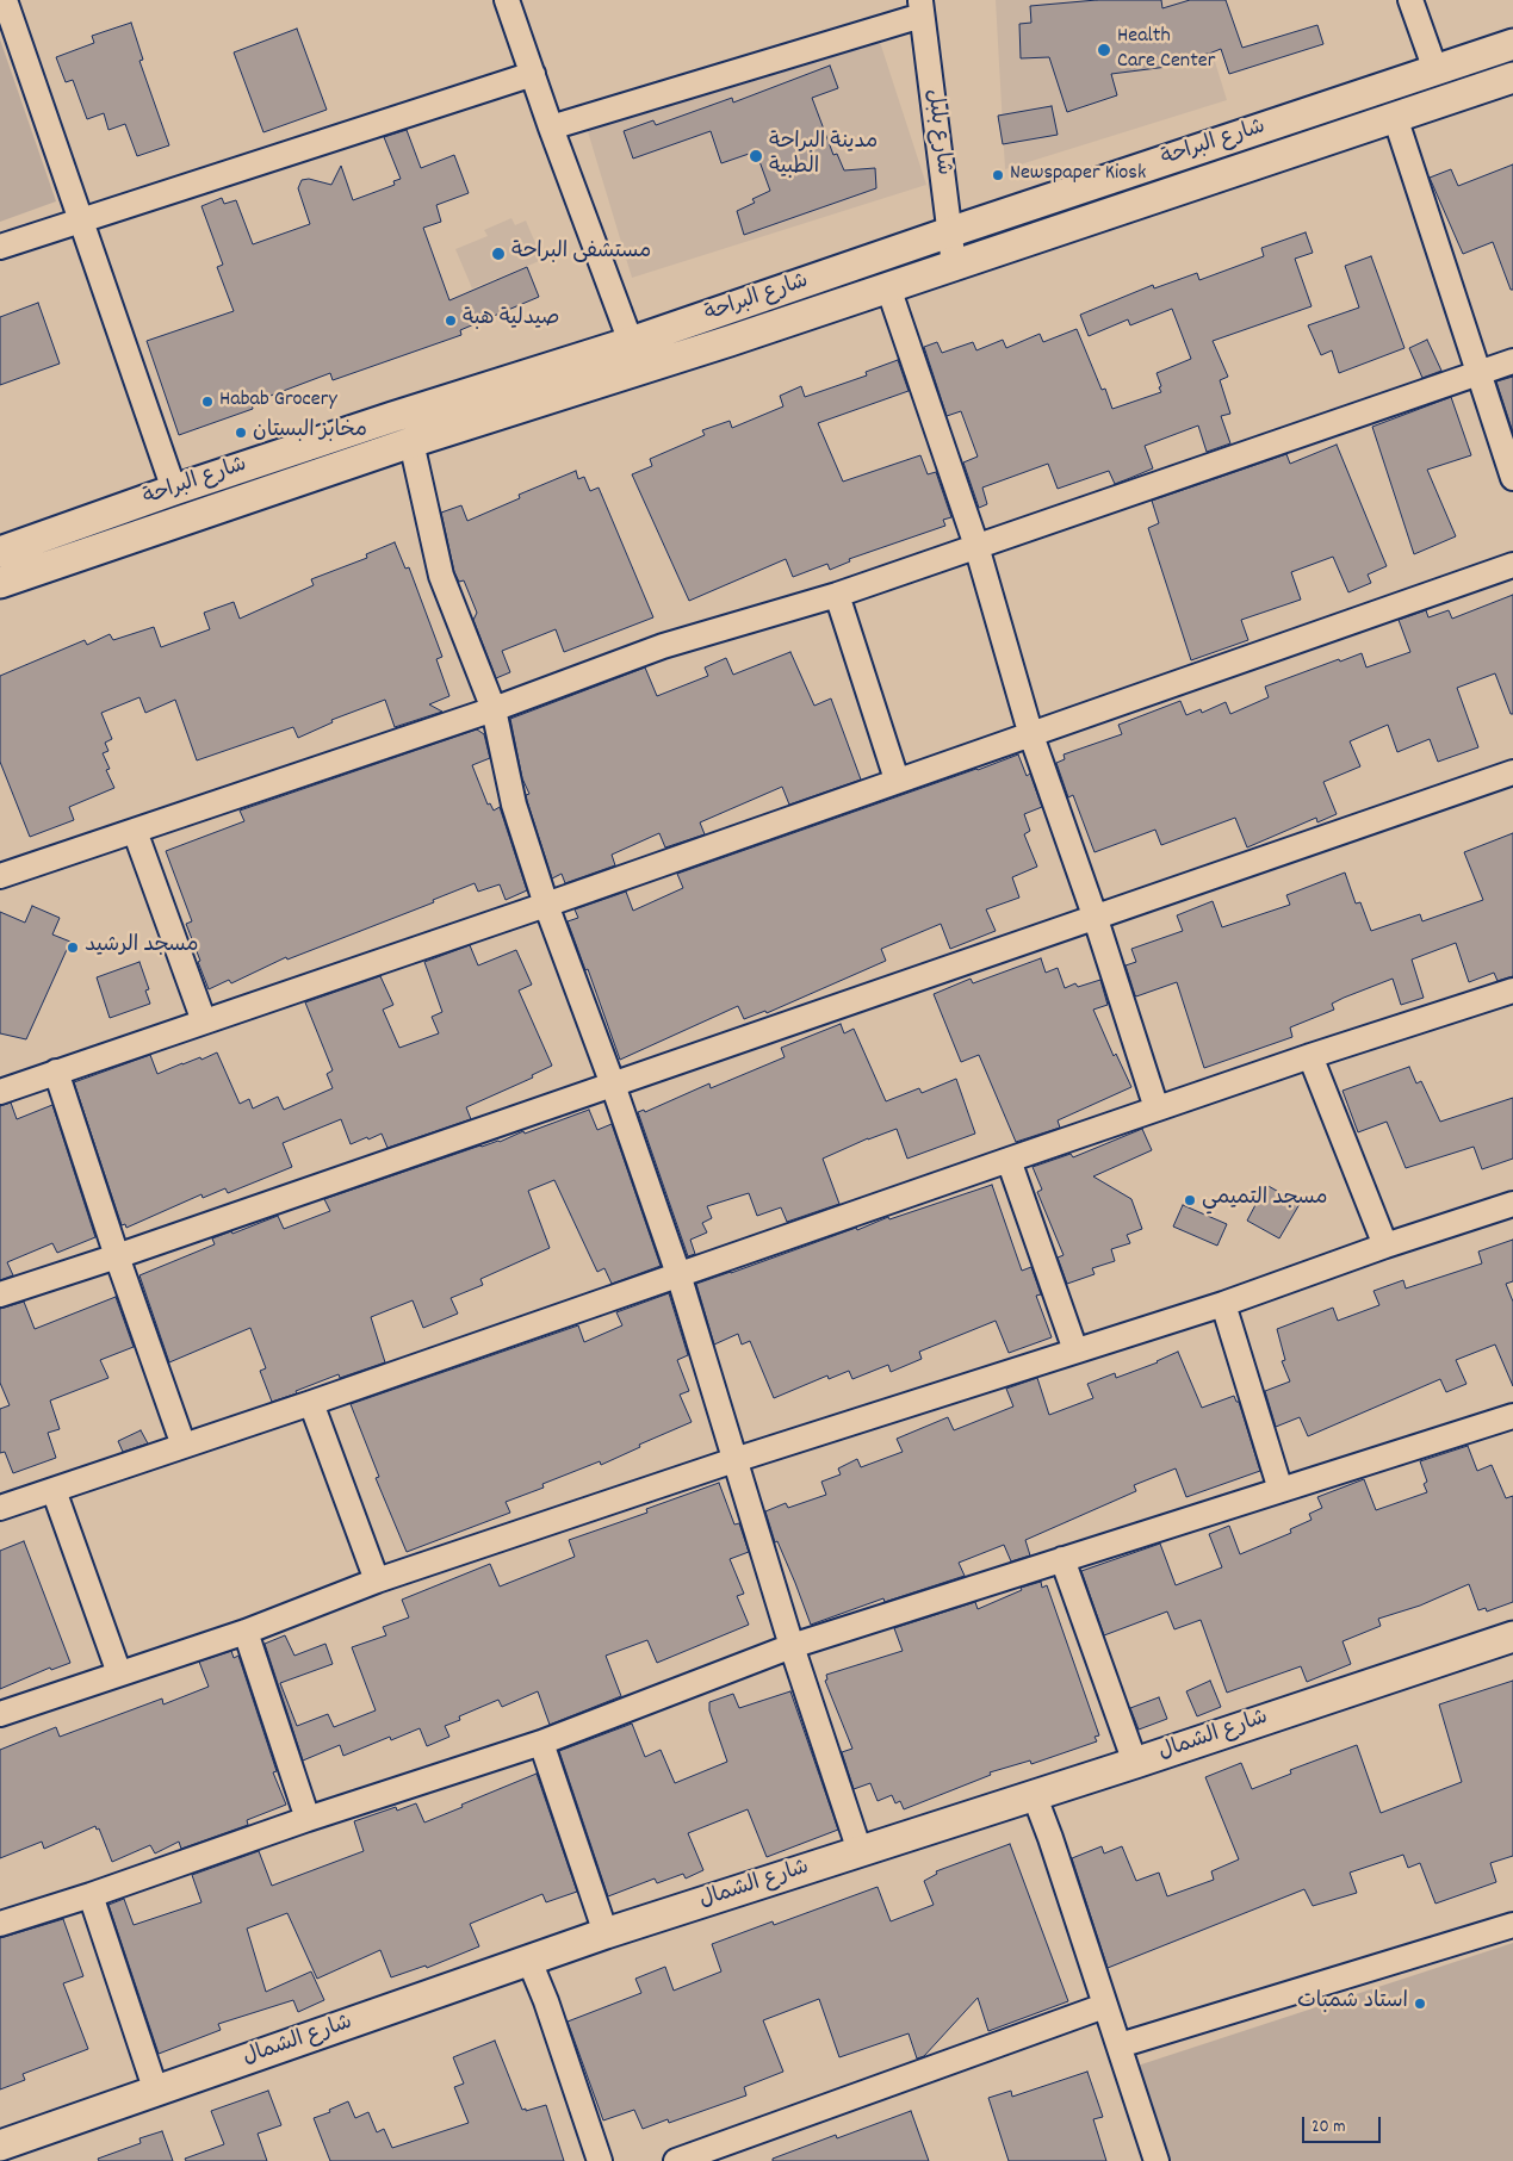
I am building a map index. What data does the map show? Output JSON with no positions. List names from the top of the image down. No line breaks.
{"streets":{"street":["شارع بلبل","شارع البراحة","شارع الشمال"]},"crossings":[["شارع بلبل","شارع البراحة"]],"places":["Health Care Center","مدينة البراحة الطبية","Newspaper Kiosk","مستشفى البراحة","صيدلية هبة","Habab Grocery","مخابز البستان","مسجد الرشيد","مسجد التميمي","استاد شمبات"],"scale_bar":"20 m"}
